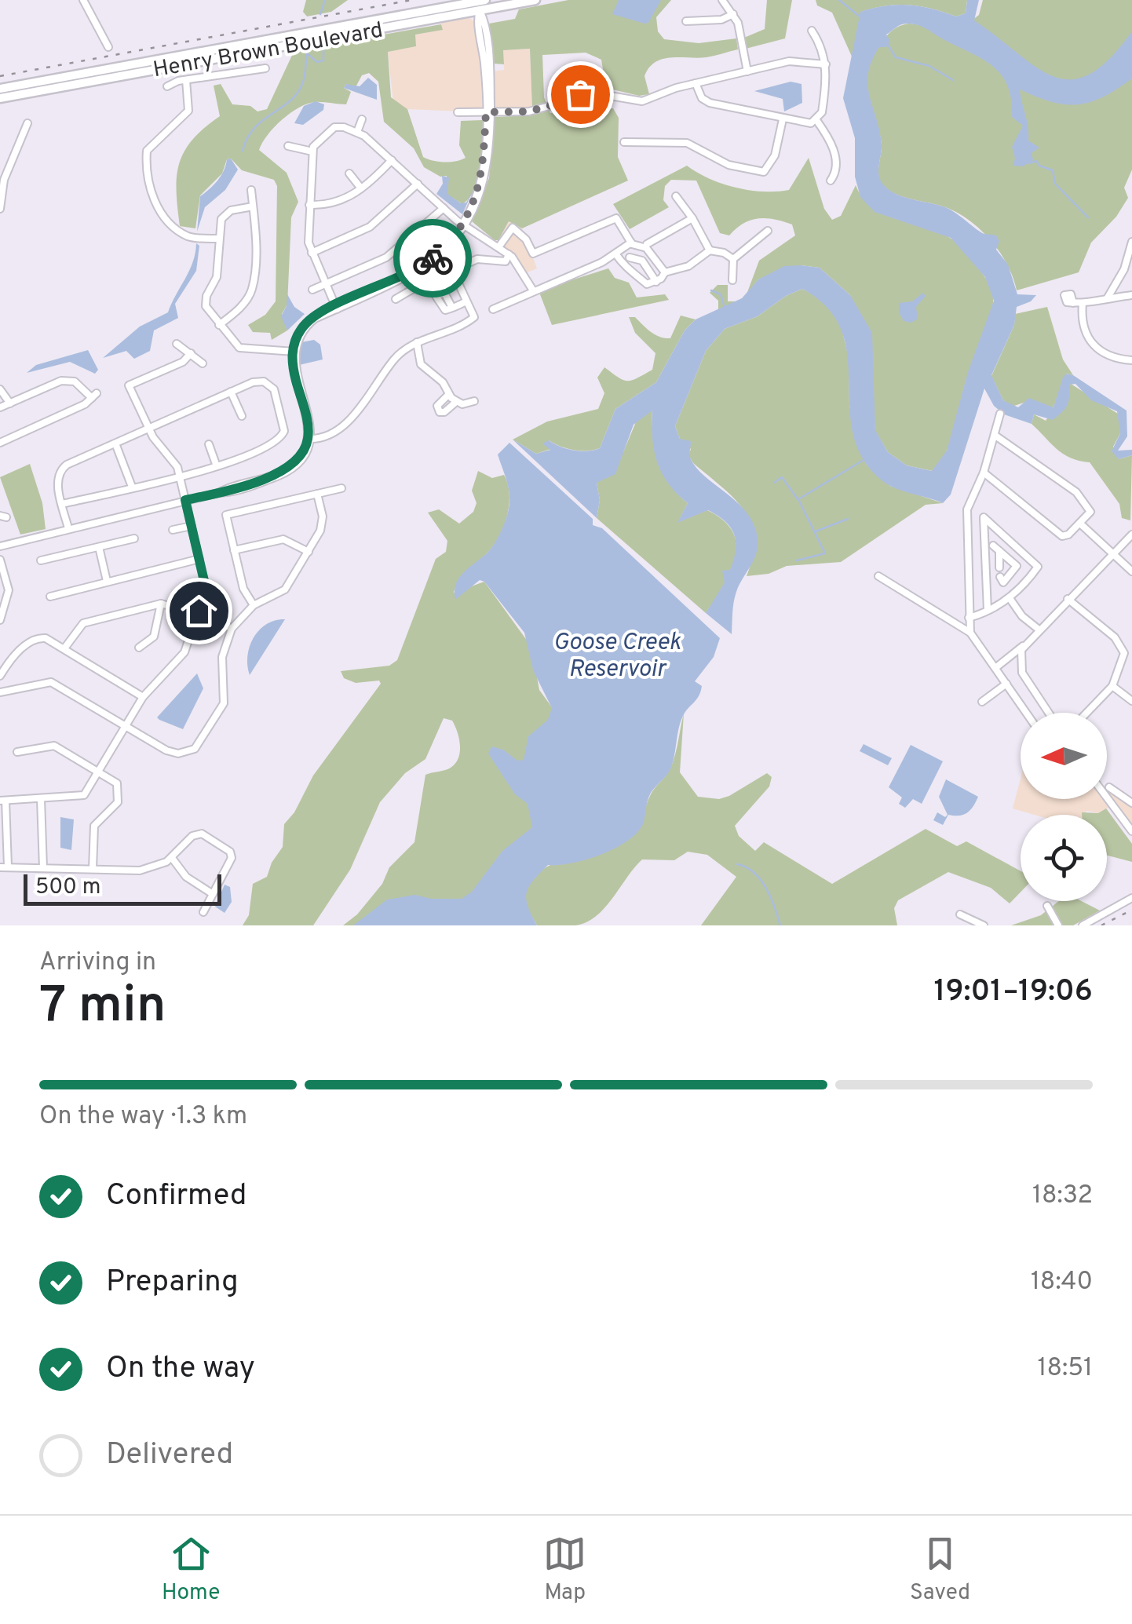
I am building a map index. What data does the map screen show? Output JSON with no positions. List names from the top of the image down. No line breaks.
{"streets":{"main road":["Henry Brown Boulevard"]},"water":["Goose Creek Reservoir"],"scale_bar":"500 m","north":"left","page":{"scale":"500 m","heading":["7 min","Arriving in","19:01–19:06"],"bar":"On the way · 1.3 km","list":[["Confirmed","18:32"],["Preparing","18:40"],["On the way","18:51"],"Delivered"],"tabs":["Home","Map","Saved"]}}
